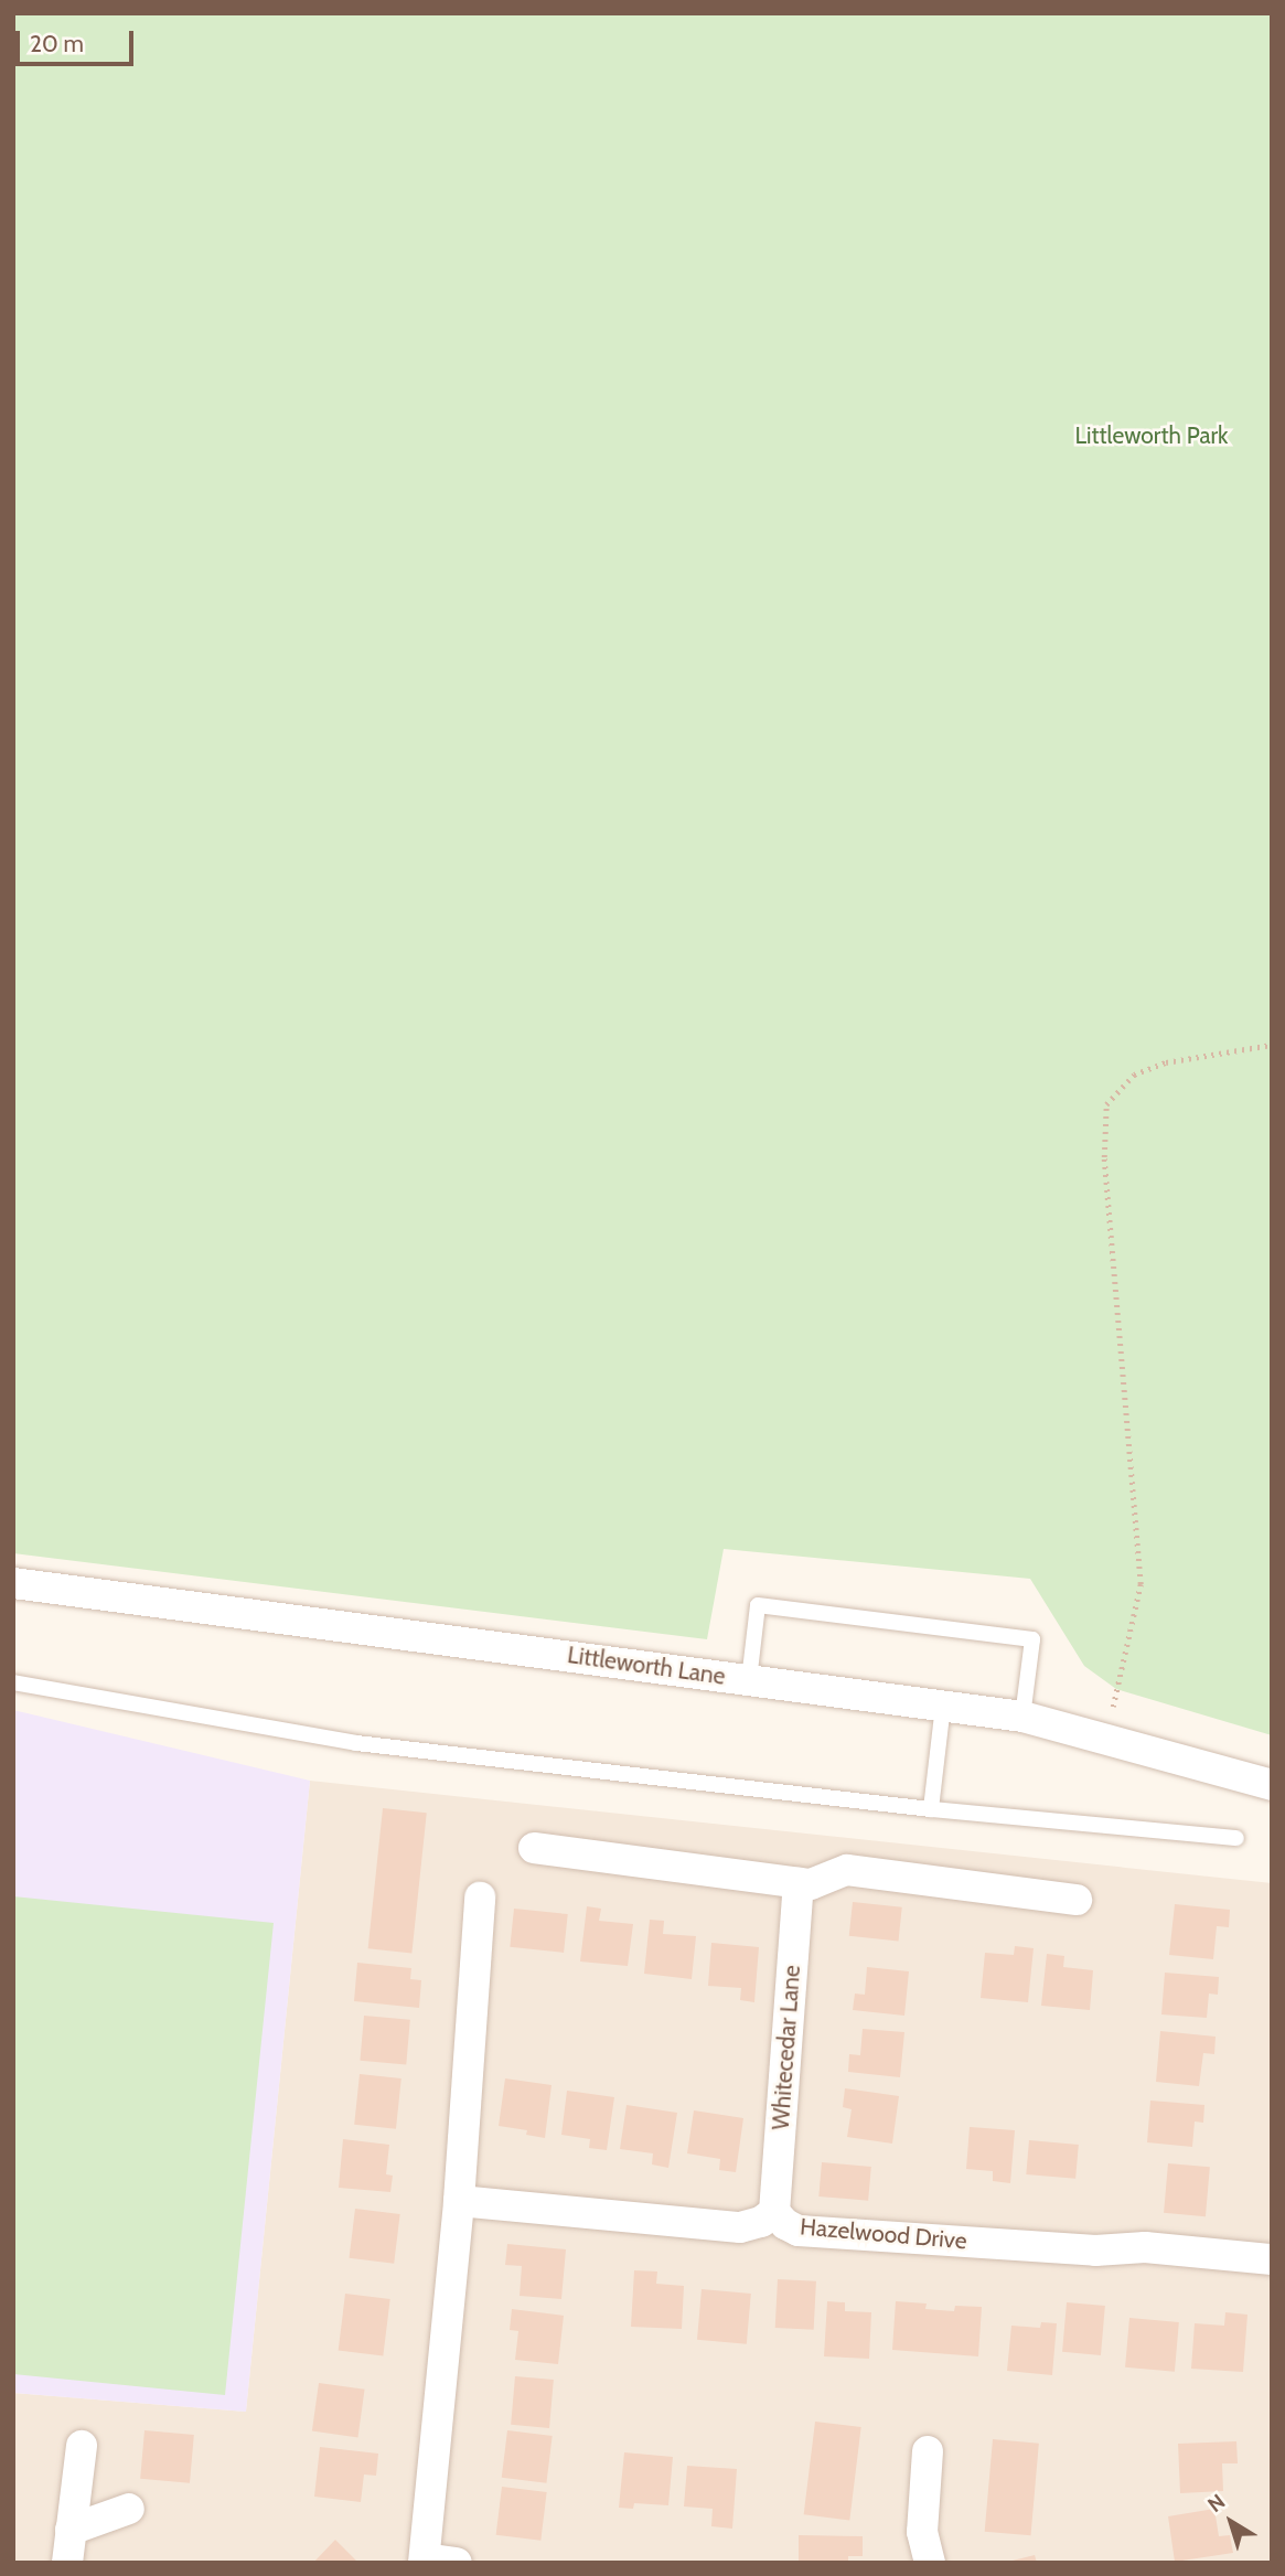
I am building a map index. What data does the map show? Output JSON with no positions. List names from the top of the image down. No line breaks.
{"streets":{"street":["Littleworth Lane","Whitecedar Lane","Hazelwood Drive"]},"crossings":[["Whitecedar Lane","Hazelwood Drive"]],"parks":["Littleworth Park"],"scale_bar":"20 m","north":"top left"}
